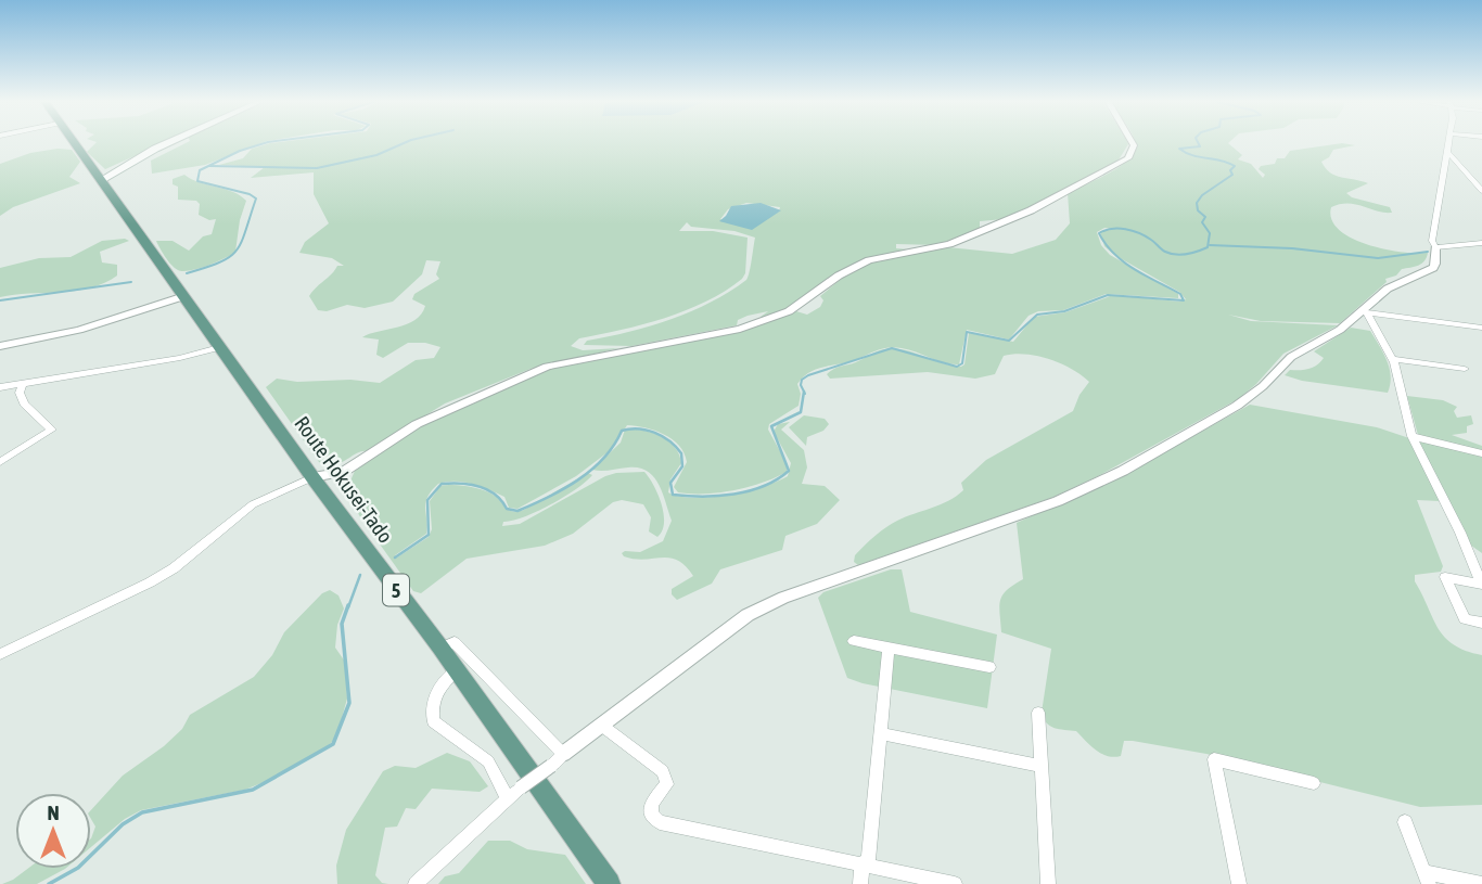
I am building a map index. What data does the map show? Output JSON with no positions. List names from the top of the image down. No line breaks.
{"streets":{"main road":["Route Hokusei-Tado","5"]},"north":"top"}
